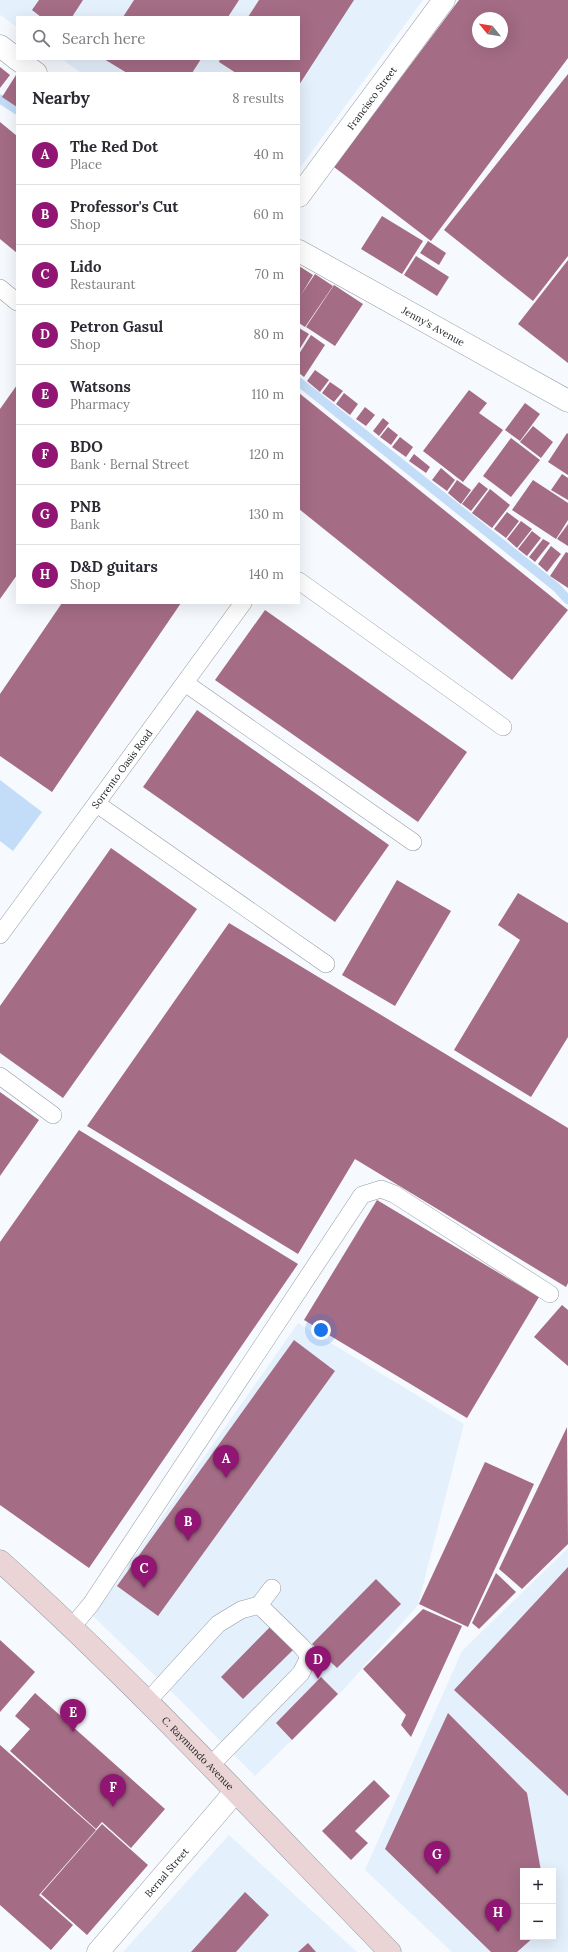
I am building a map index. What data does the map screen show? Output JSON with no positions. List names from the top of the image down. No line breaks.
{"streets":{"main road":["C. Raymundo Avenue"],"street":["Francisco Street","Jenny's Avenue","Bernal Street"],"lane":["Sorrento Oasis Road"]},"crossings":[["C. Raymundo Avenue","Bernal Street"]],"north":"top left","page":{"search":"Search here","heading":["Nearby","8 results"],"list":[{"mark":"A","name":"The Red Dot","note":"Place","value":"40 m"},{"mark":"B","name":"Professor's Cut","note":"Shop","value":"60 m"},{"mark":"C","name":"Lido","note":"Restaurant","value":"70 m"},{"mark":"D","name":"Petron Gasul","note":"Shop","value":"80 m"},{"mark":"E","name":"Watsons","note":"Pharmacy","value":"110 m"},{"mark":"F","name":"BDO","note":"Bank · Bernal Street","value":"120 m"},{"mark":"G","name":"PNB","note":"Bank","value":"130 m"},{"mark":"H","name":"D&D guitars","note":"Shop","value":"140 m"}],"pins":["A","B","C","D","E","F","G","H"],"map_buttons":["+","−"]}}
